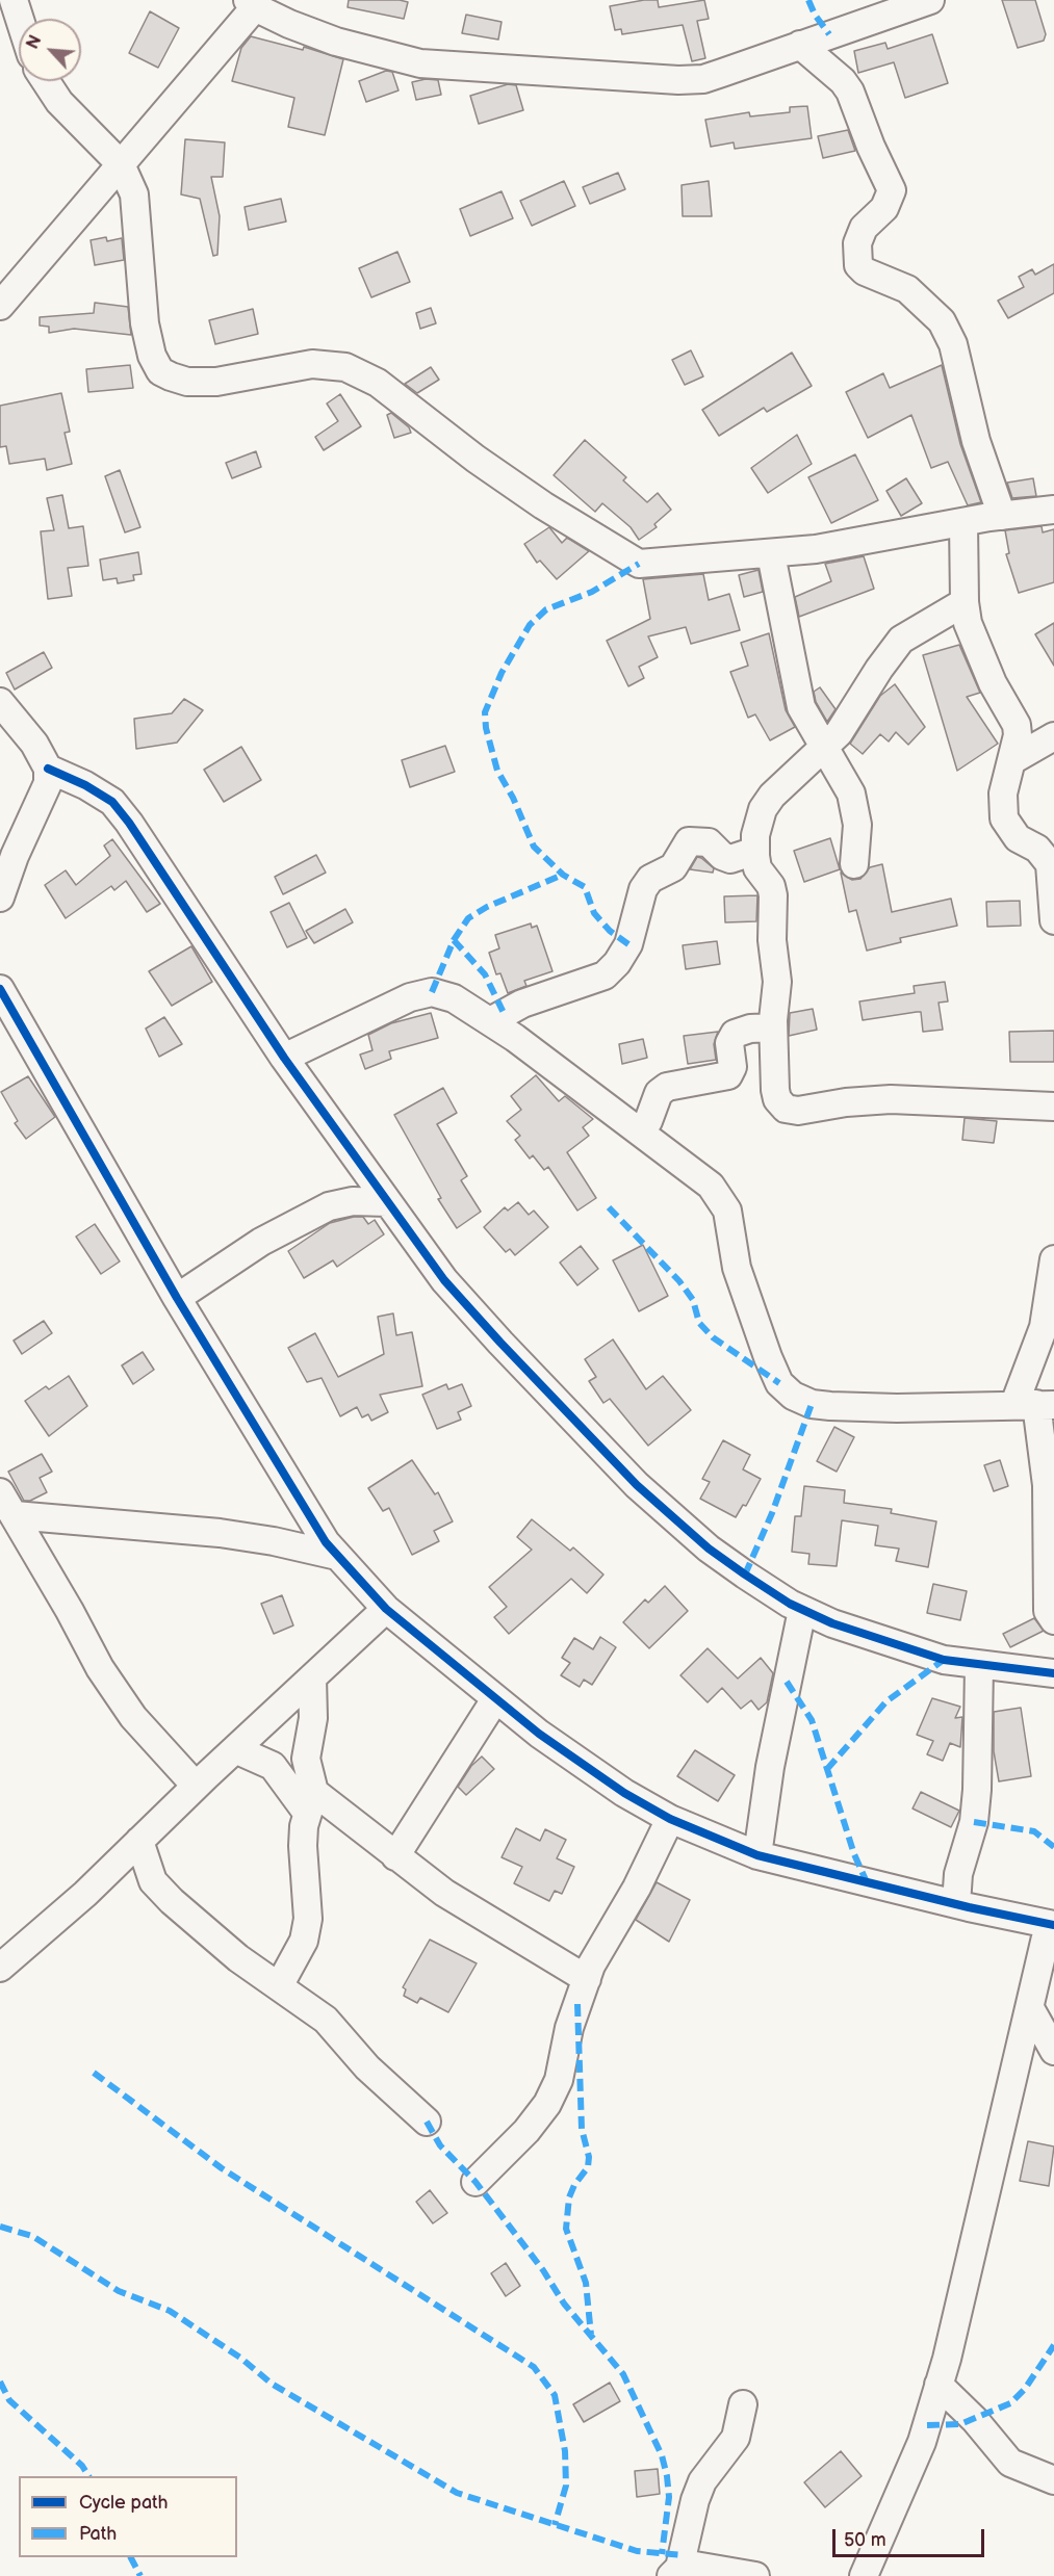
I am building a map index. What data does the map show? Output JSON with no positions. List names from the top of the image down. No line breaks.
{"legend":["Cycle path","Path"],"scale_bar":"50 m","north":"top left"}
